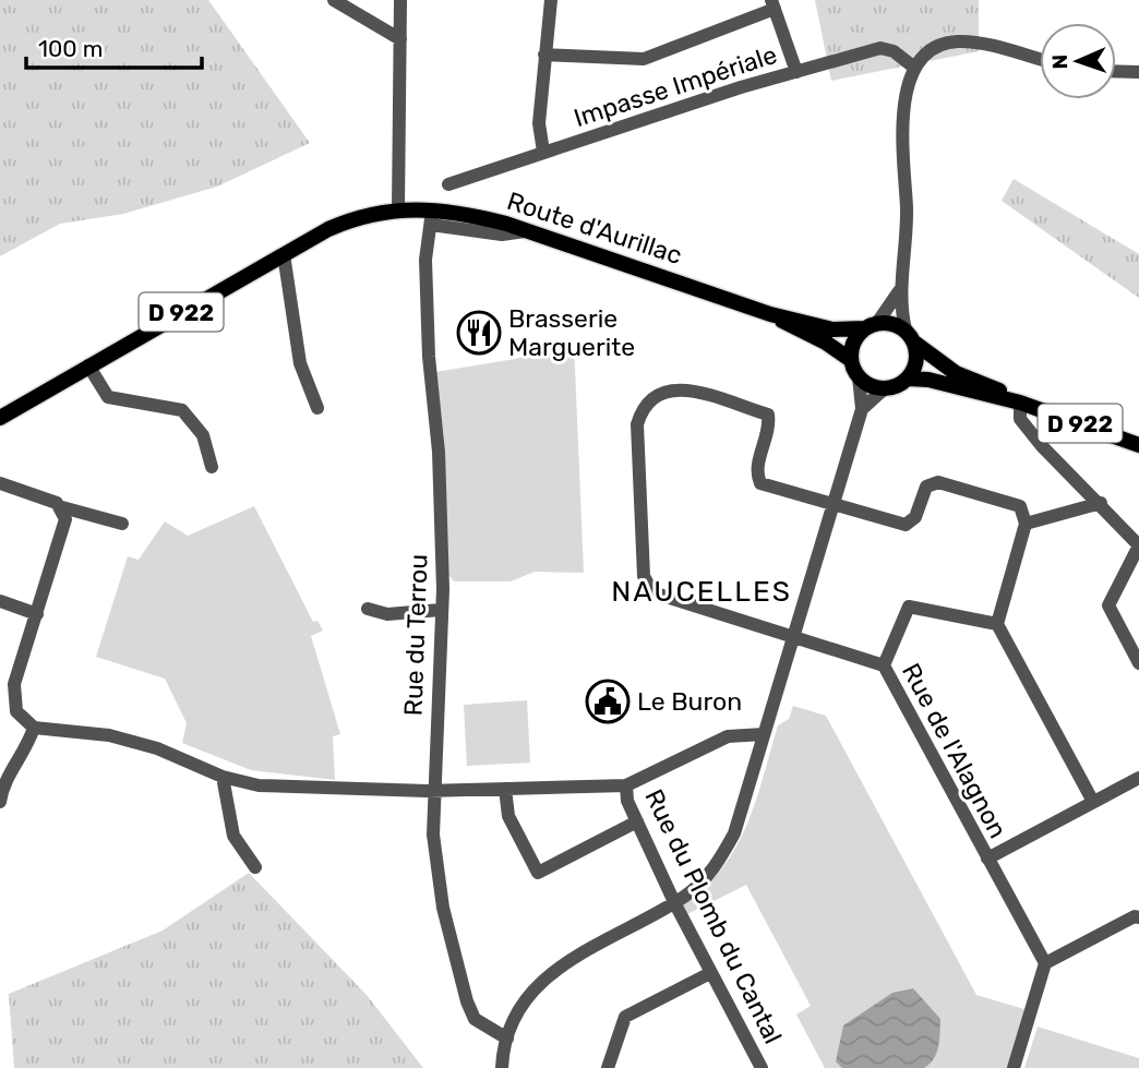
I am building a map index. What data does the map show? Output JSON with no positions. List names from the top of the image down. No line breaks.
{"streets":{"main road":["Route d'Aurillac","D 922"],"street":["Impasse Impériale","Rue du Terrou","Rue de l'Alagnon","Rue du Plomb du Cantal"]},"crossings":[["Route d'Aurillac","D 922"],["Route d'Aurillac","Rue du Terrou"]],"districts":["NAUCELLES"],"places":{"restaurant":["Brasserie Marguerite"],"public building":["Le Buron"]},"scale_bar":"100 m","north":"left"}
